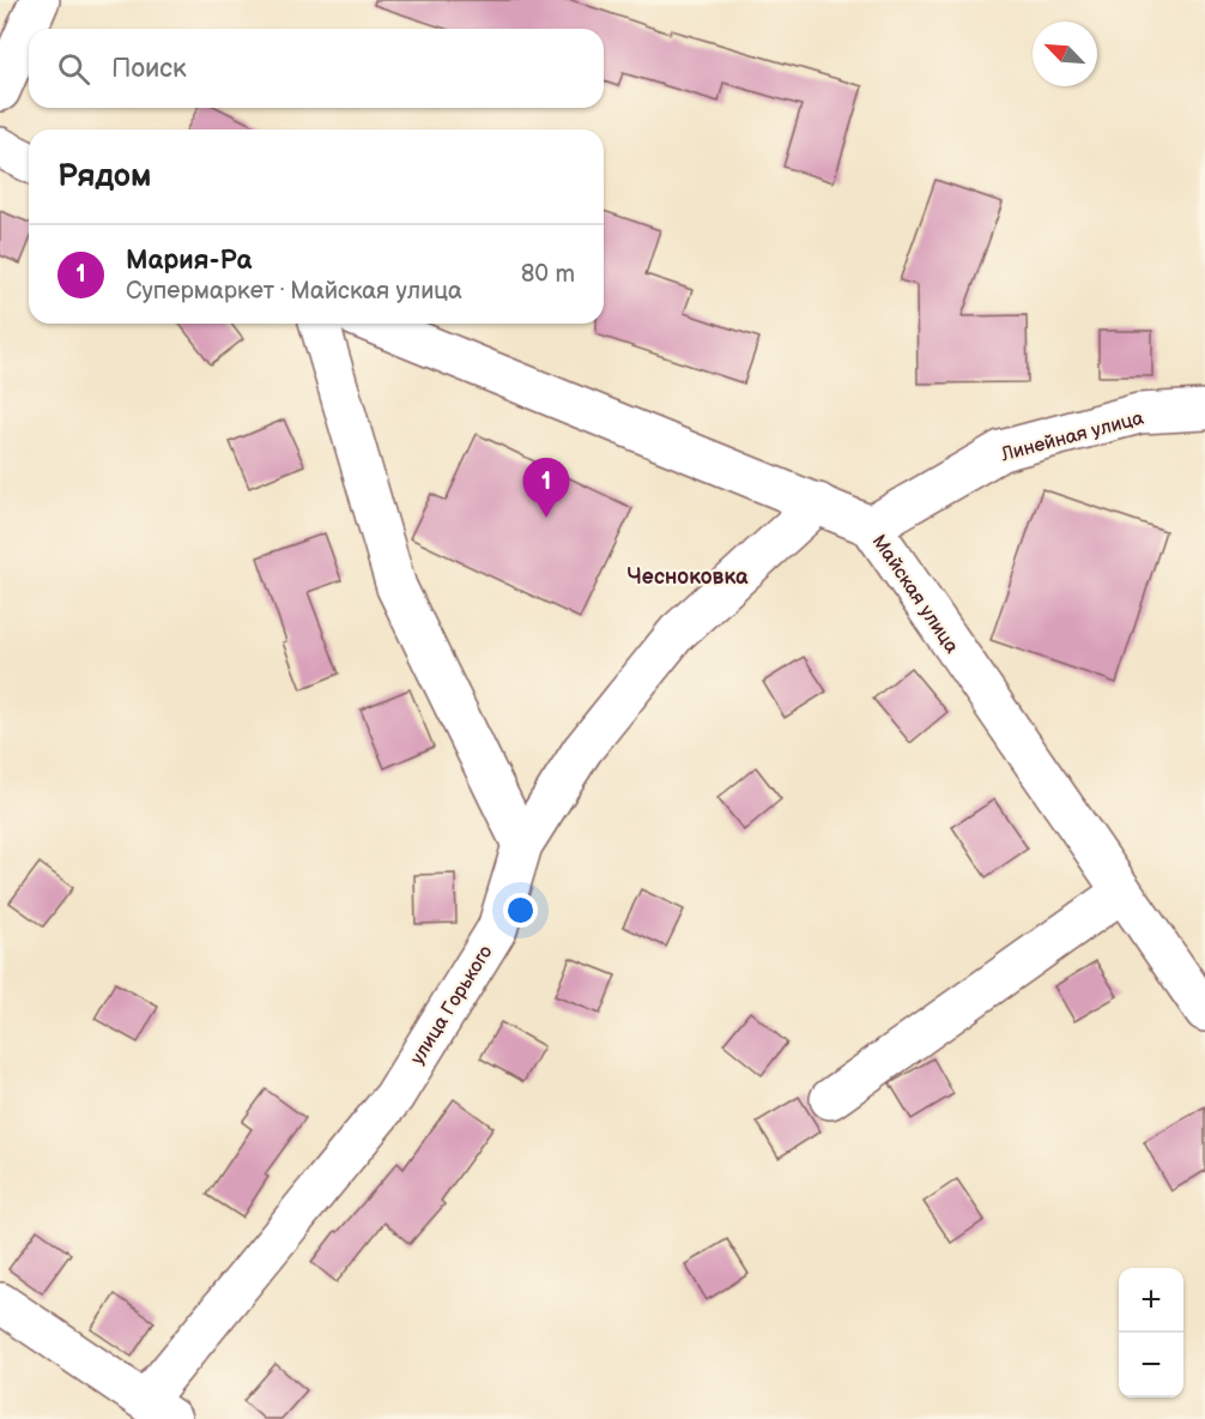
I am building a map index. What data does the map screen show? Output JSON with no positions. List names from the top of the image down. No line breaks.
{"streets":{"street":["Линейная улица","Майская улица","улица Горького"]},"crossings":[["Линейная улица","Майская улица"],["Майская улица","улица Горького"]],"districts":["Чесноковка"],"north":"top left","page":{"search":"Поиск","heading":"Рядом","list":[{"mark":"1","name":"Мария-Ра","note":"Супермаркет · Майская улица","value":"80 m"}],"pins":"1","map_buttons":["+","−"]}}
